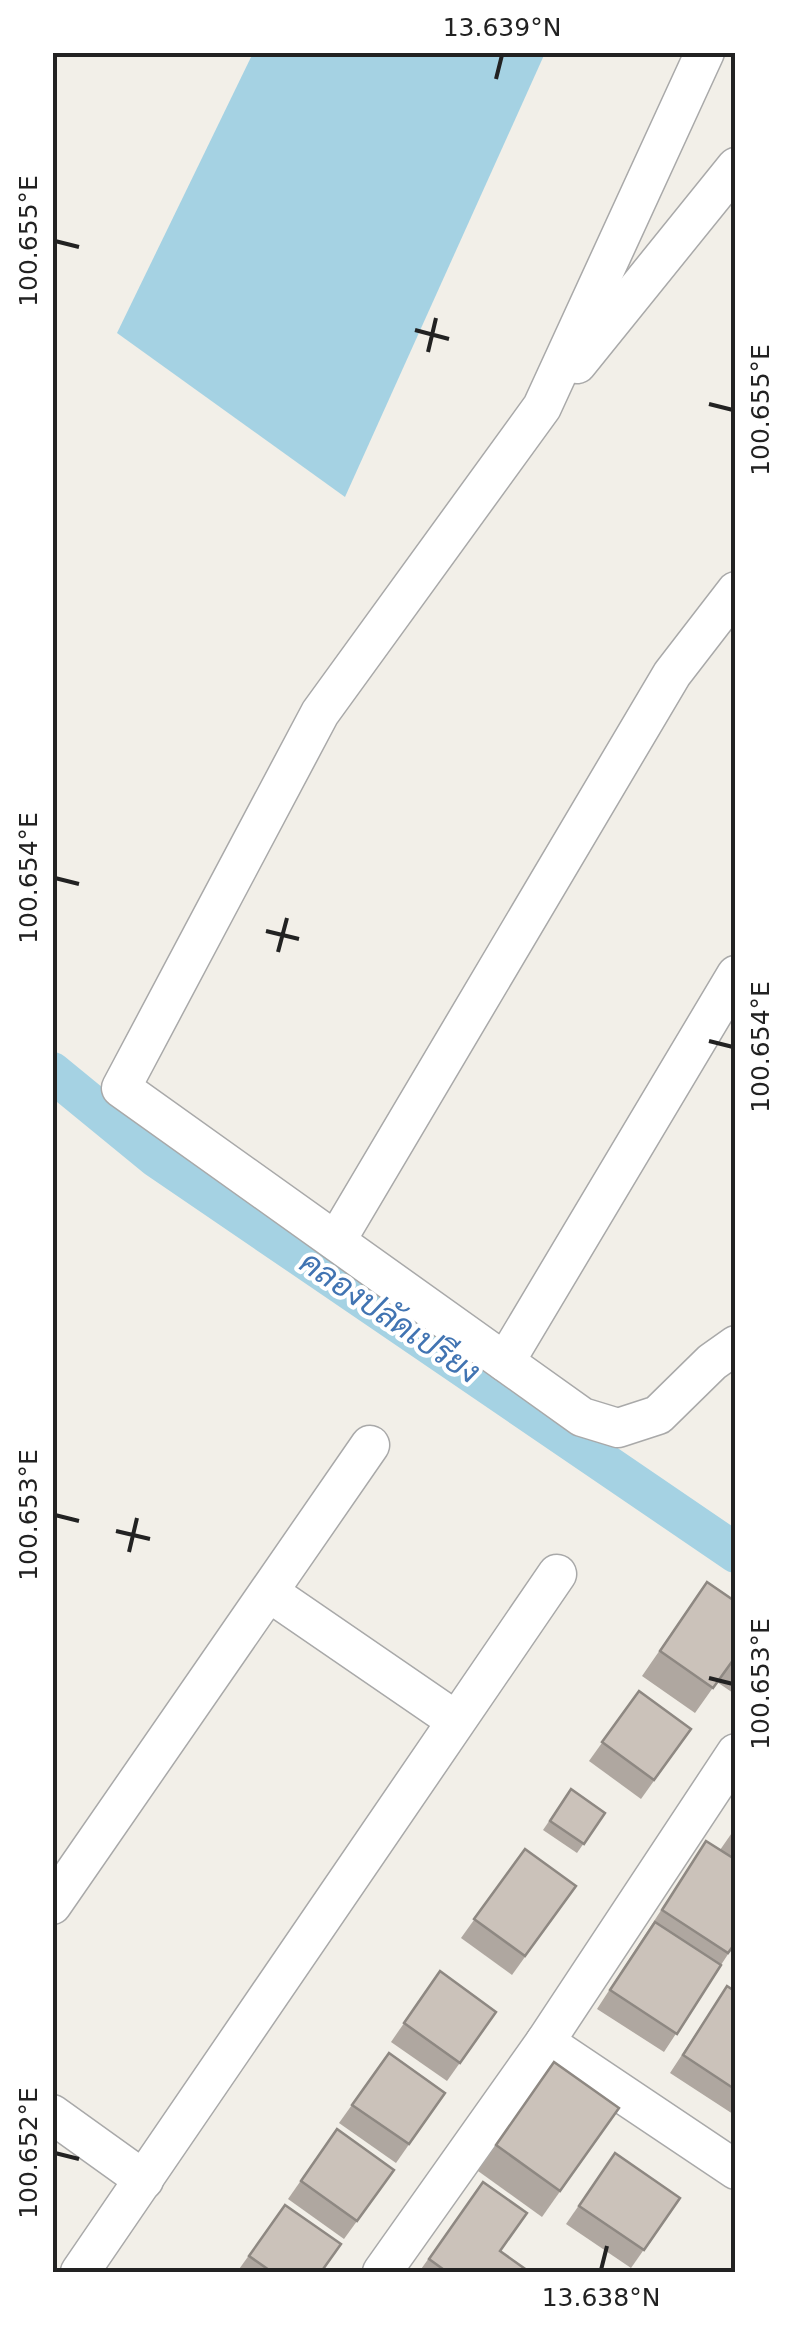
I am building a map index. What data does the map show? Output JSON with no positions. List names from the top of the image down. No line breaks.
{"water":["คลองปลัดเปรียง"],"coordinates":["13.639°N","100.655°E","100.654°E","100.653°E","100.652°E","13.638°N"]}
